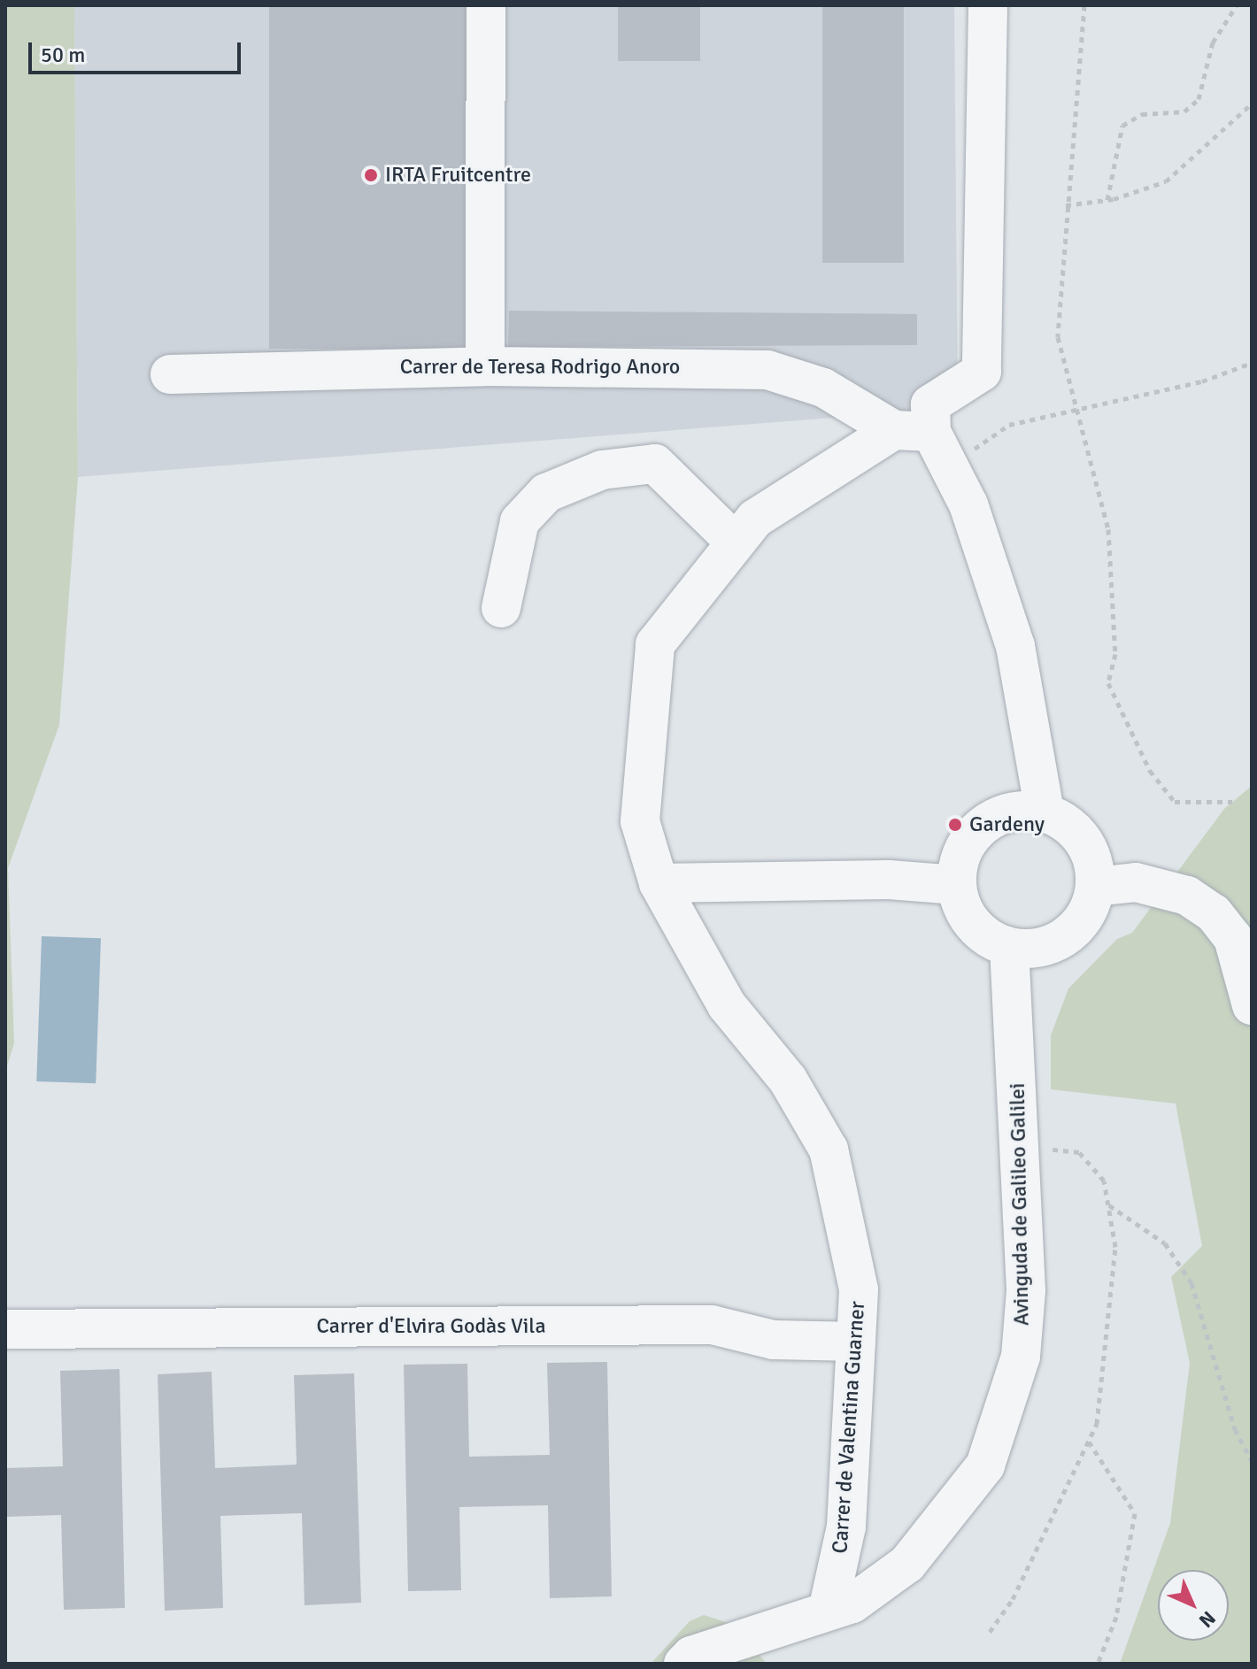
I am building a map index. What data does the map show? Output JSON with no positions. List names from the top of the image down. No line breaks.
{"streets":{"street":["Carrer de Teresa Rodrigo Anoro","Avinguda de Galileo Galilei","Carrer d'Elvira Godàs Vila","Carrer de Valentina Guarner"]},"crossings":[["Carrer de Teresa Rodrigo Anoro","Carrer de Valentina Guarner"],["Avinguda de Galileo Galilei","Carrer de Valentina Guarner"],["Carrer d'Elvira Godàs Vila","Carrer de Valentina Guarner"]],"places":["IRTA Fruitcentre","Gardeny"],"scale_bar":"50 m","north":"bottom right"}
